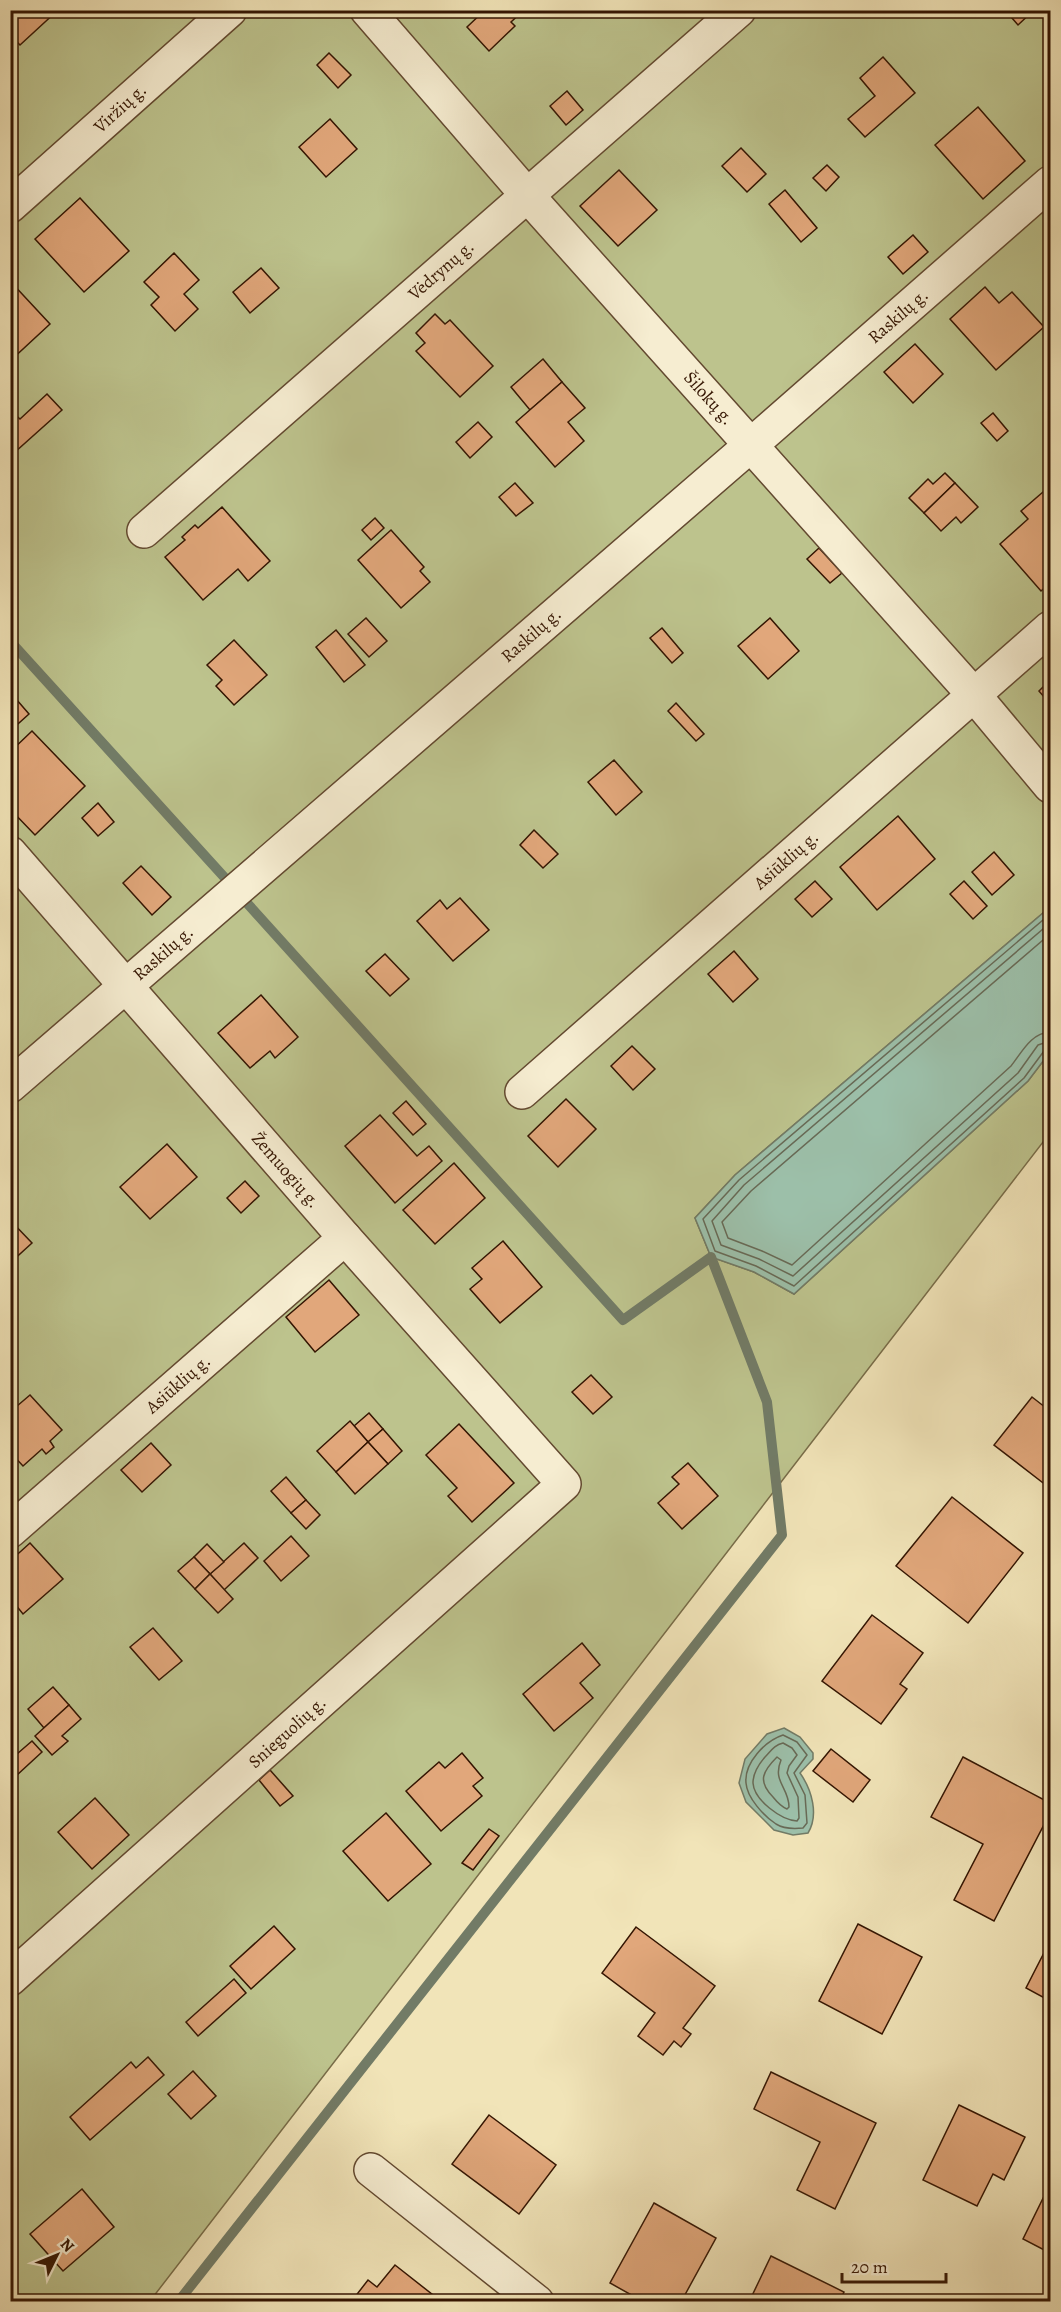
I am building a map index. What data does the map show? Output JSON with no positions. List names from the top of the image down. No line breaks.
{"streets":{"street":["Viržių g.","Vėdrynų g.","Raskilų g.","Šilokų g.","Asiūklių g.","Žemuogių g.","Snieguolių g."]},"crossings":[["Vėdrynų g.","Šilokų g."],["Raskilų g.","Šilokų g."],["Raskilų g.","Žemuogių g."],["Šilokų g.","Asiūklių g."],["Asiūklių g.","Žemuogių g."],["Žemuogių g.","Snieguolių g."]],"scale_bar":"20 m","north":"top right"}
